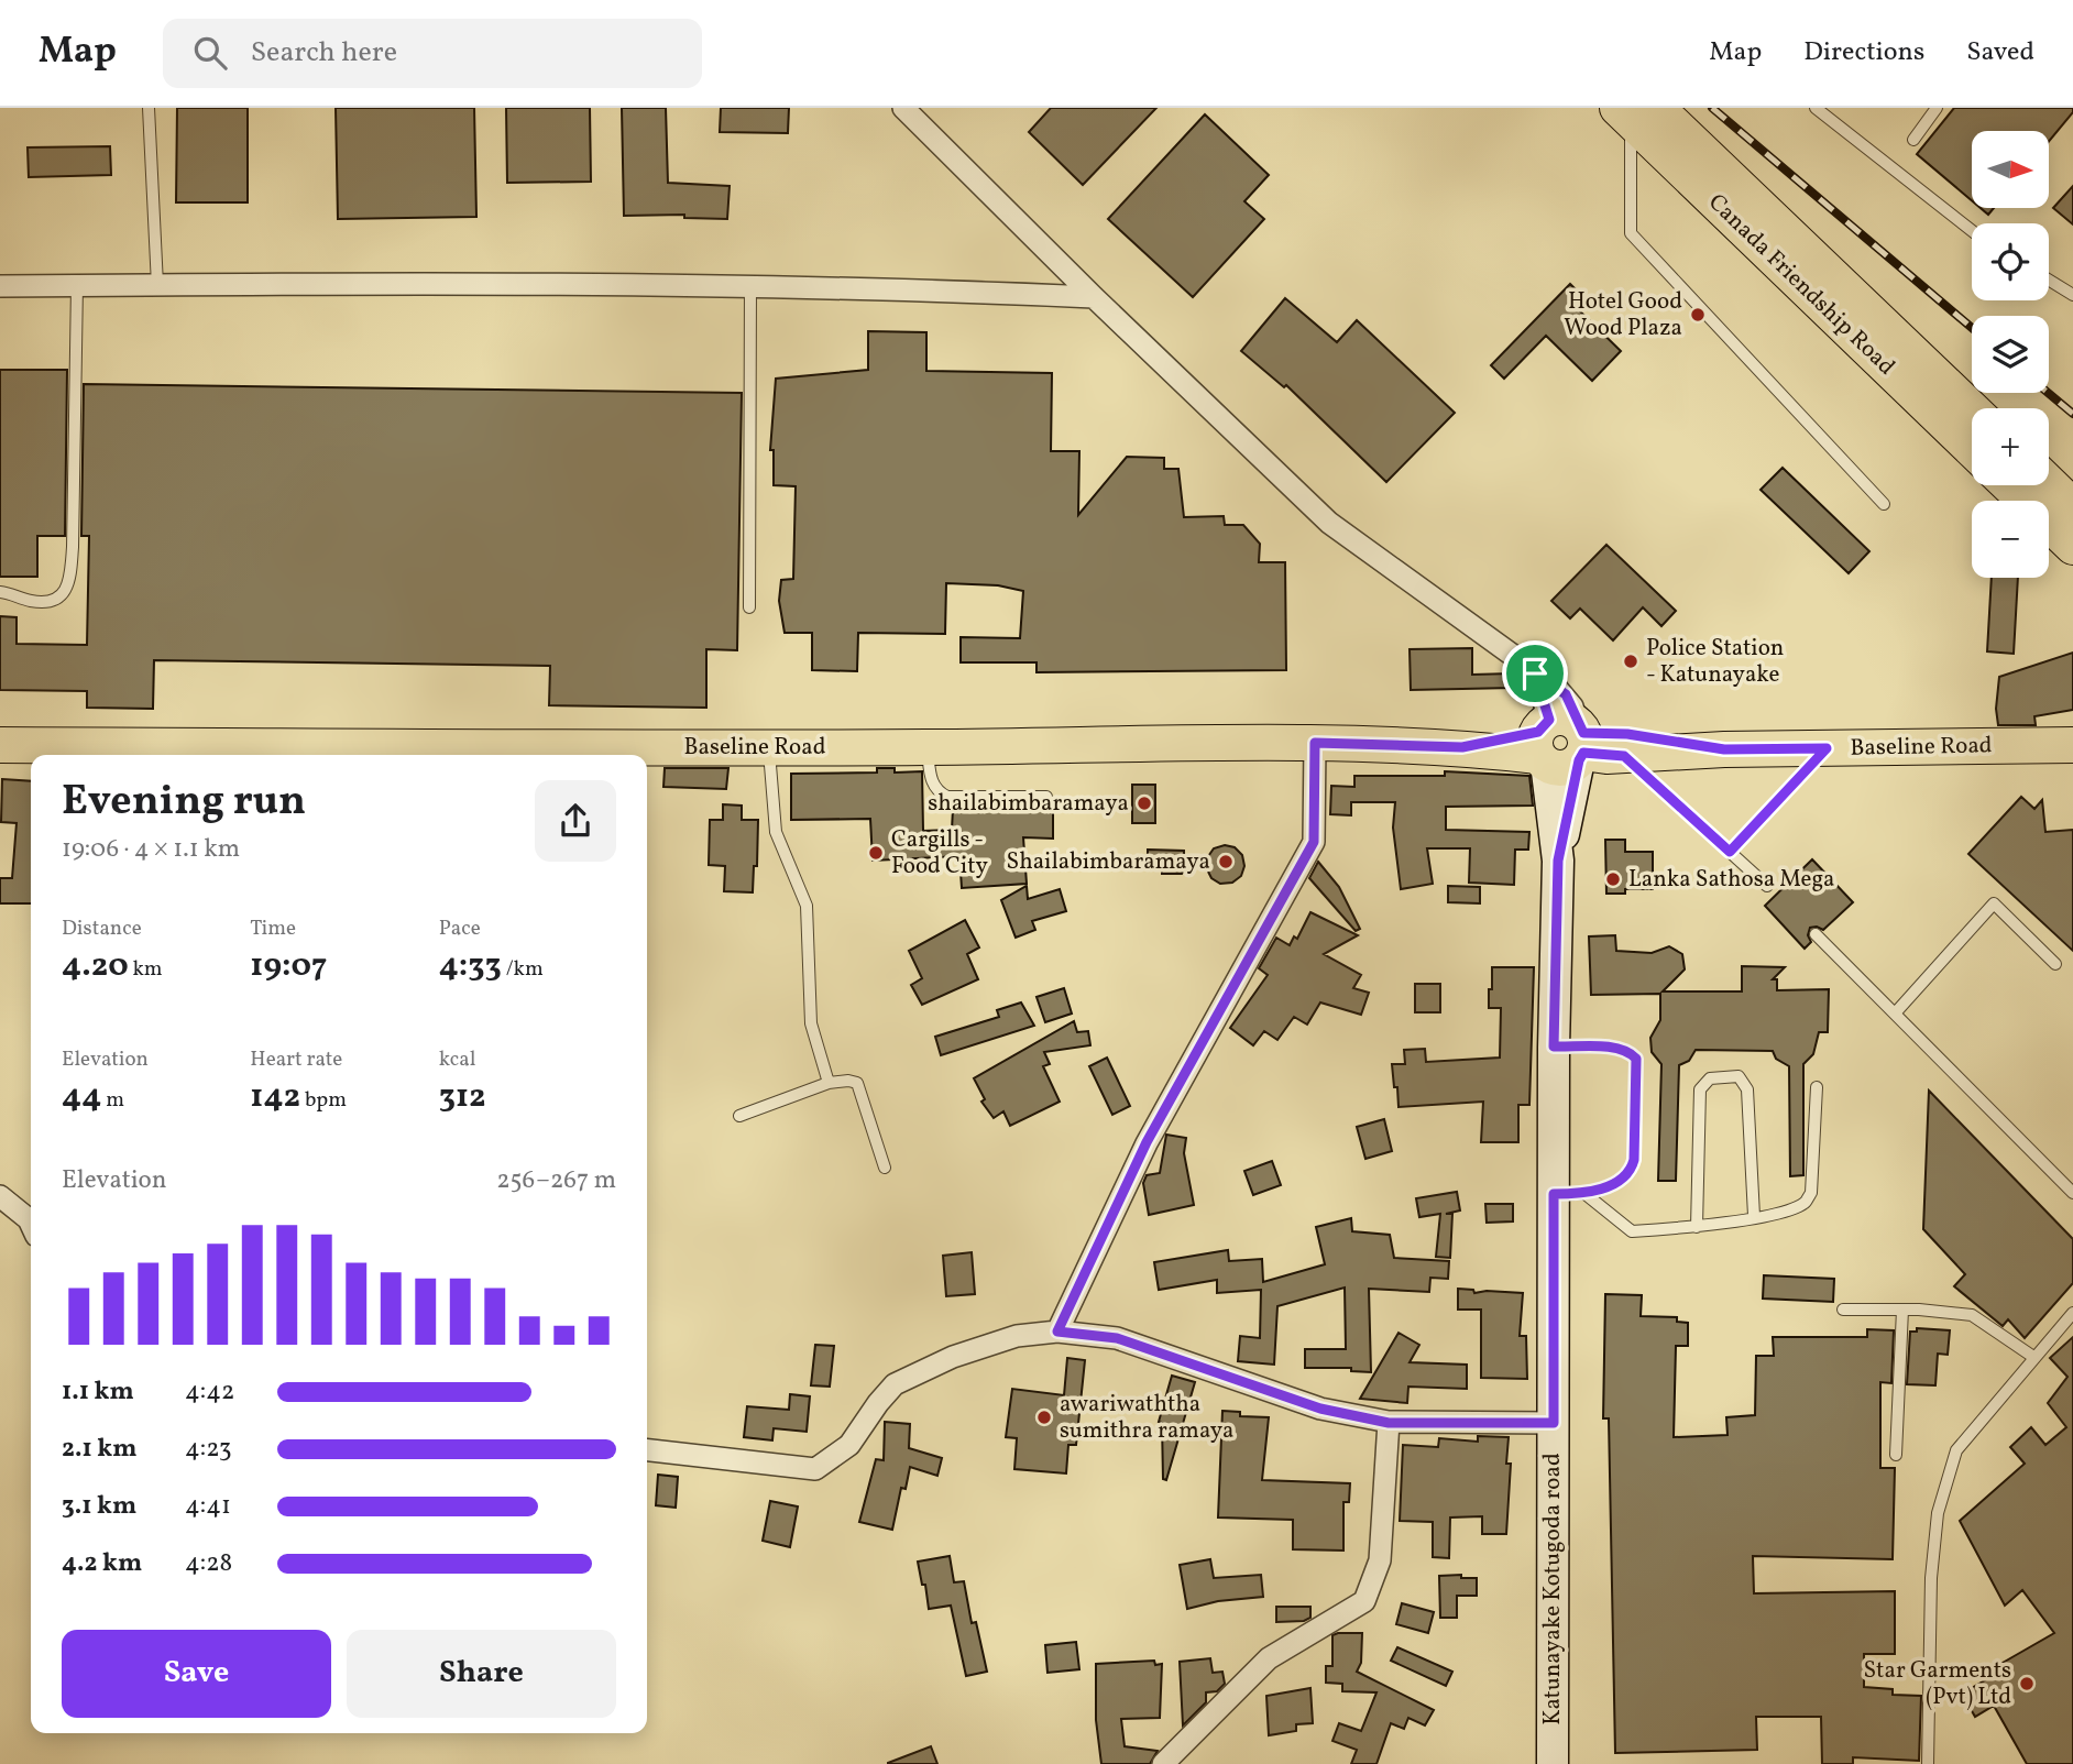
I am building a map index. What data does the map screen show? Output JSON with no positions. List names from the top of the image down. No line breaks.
{"streets":{"main road":["Canada Friendship Road","Baseline Road","Katunayake Kotugoda road"]},"crossings":[["Baseline Road","Katunayake Kotugoda road"]],"places":["Hotel Good Wood Plaza","Police Station - Katunayake","shailabimbaramaya","Cargills - Food City","Shailabimbaramaya","Lanka Sathosa Mega","awariwaththa sumithra ramaya","Star Garments (Pvt) Ltd"],"north":"right","page":{"header":"Map","search":"Search here","nav":["Map","Directions","Saved"],"map_buttons":["+","−"],"heading":["Evening run","19:06 · 4 × 1.1 km"],"stats":[["Distance","4.20 km"],["Time","19:07"],["Pace","4:33 /km"],["Elevation","44 m"],["Heart rate","142 bpm"],["kcal","312"]],"chart":["Elevation","256–267 m"],"list":[{"name":"1.1 km","note":"4:42"},{"name":"2.1 km","note":"4:23"},{"name":"3.1 km","note":"4:41"},{"name":"4.2 km","note":"4:28"}],"buttons":["Save","Share"]}}
